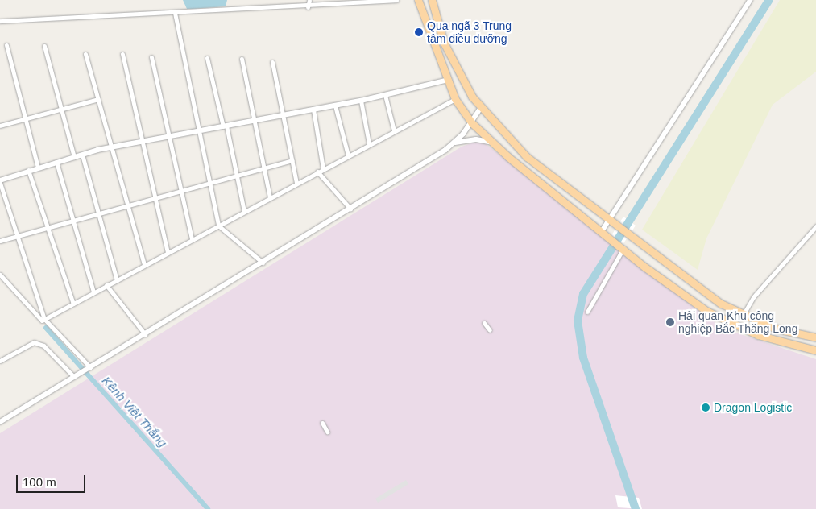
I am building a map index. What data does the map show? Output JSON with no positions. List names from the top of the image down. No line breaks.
{"water":["Kênh Việt Thắng"],"places":["Qua ngã 3 Trung tâm điều dưỡng","Hải quan Khu công nghiệp Bắc Thăng Long","Dragon Logistic"],"scale_bar":"100 m"}
